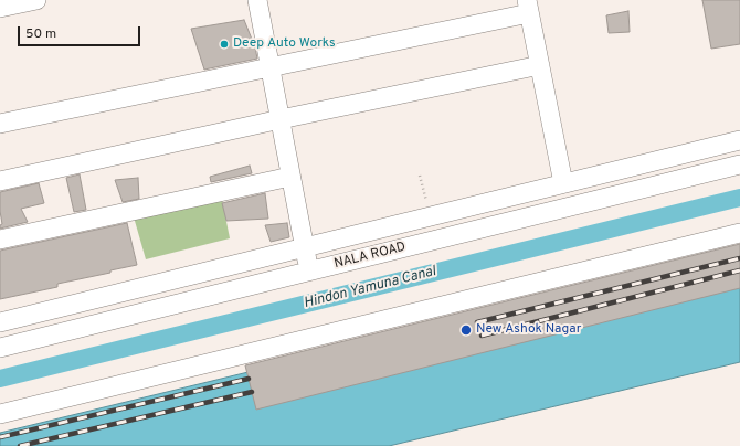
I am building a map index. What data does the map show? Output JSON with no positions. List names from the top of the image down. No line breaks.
{"streets":{"street":["NALA ROAD"]},"water":["Hindon Yamuna Canal"],"places":["Deep Auto Works","New Ashok Nagar"],"scale_bar":"50 m"}
